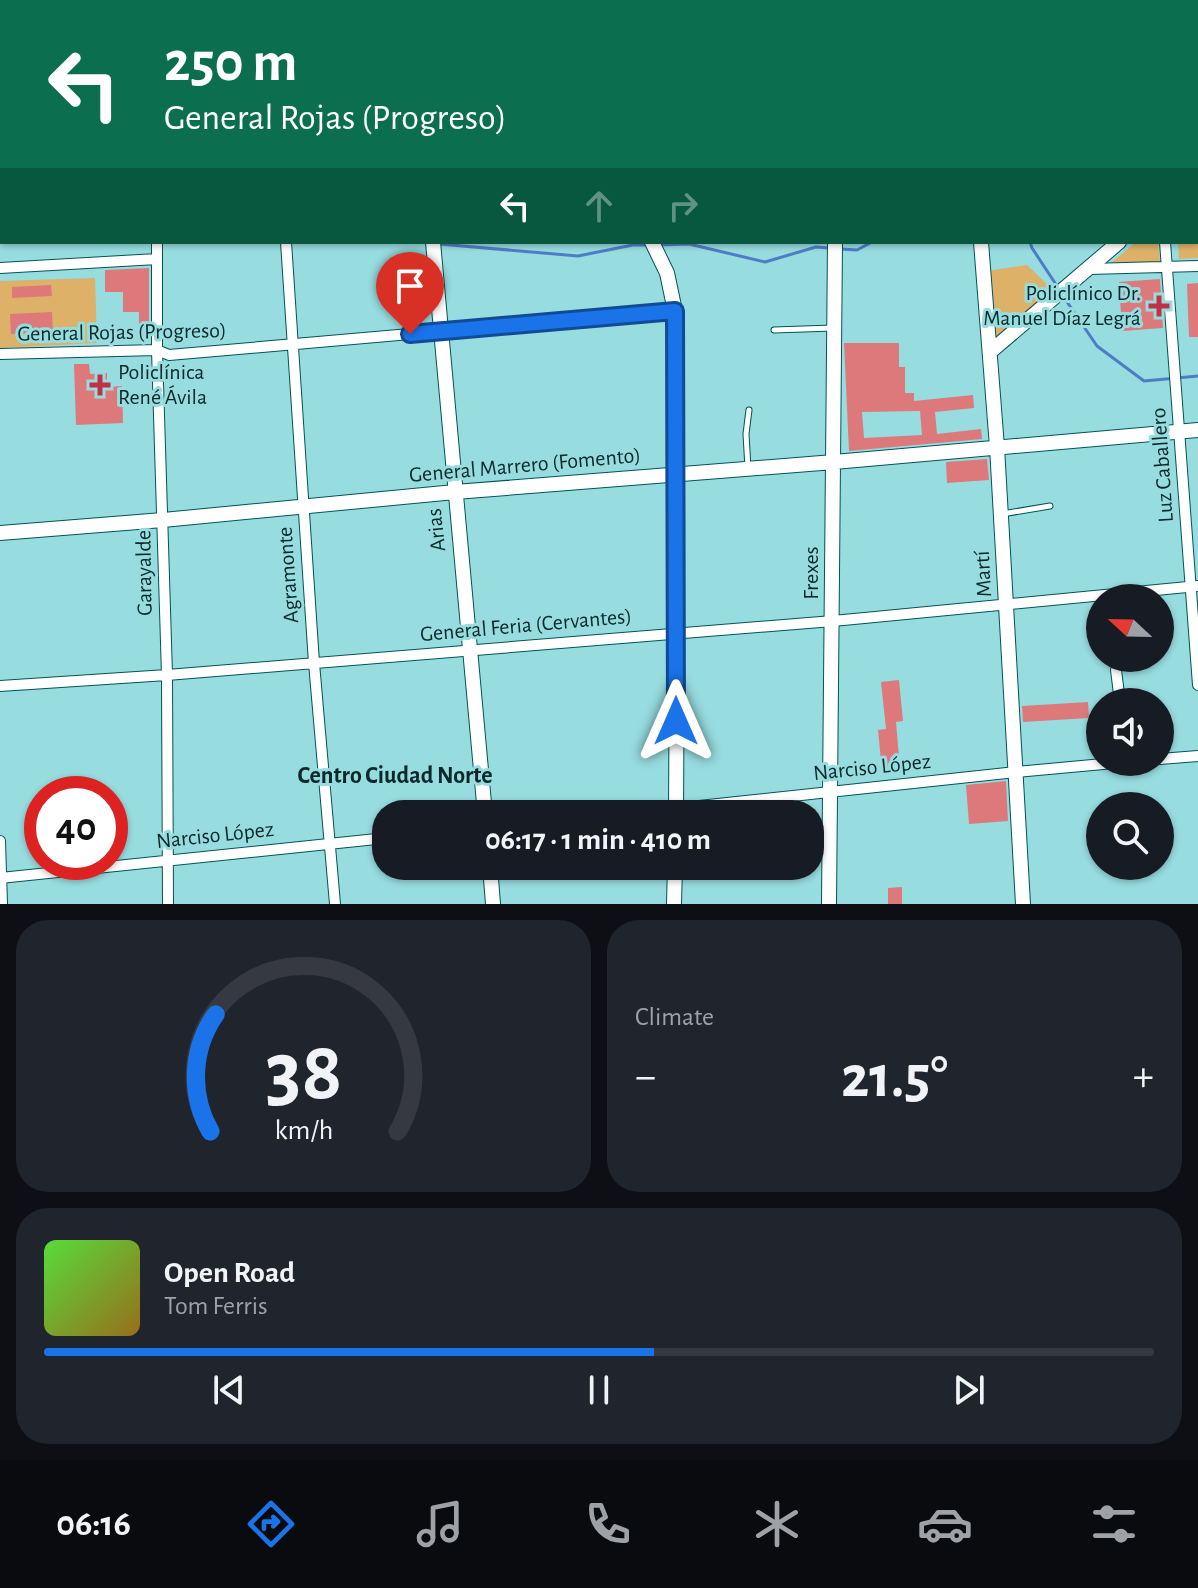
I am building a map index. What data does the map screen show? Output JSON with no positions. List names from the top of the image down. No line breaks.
{"streets":{"street":["General Rojas (Progreso)","General Marrero (Fomento)","Luz Caballero","Arias","Garayalde","Frexes","Martí","Agramonte","General Feria (Cervantes)","Narciso López"]},"crossings":[["General Rojas (Progreso)","Arias"],["General Rojas (Progreso)","Garayalde"],["General Rojas (Progreso)","Agramonte"],["General Marrero (Fomento)","Luz Caballero"],["General Marrero (Fomento)","Arias"],["General Marrero (Fomento)","Garayalde"],["General Marrero (Fomento)","Frexes"],["General Marrero (Fomento)","Martí"],["General Marrero (Fomento)","Agramonte"],["Luz Caballero","General Feria (Cervantes)"],["Arias","General Feria (Cervantes)"],["Garayalde","General Feria (Cervantes)"],["Garayalde","Narciso López"],["Frexes","General Feria (Cervantes)"],["Frexes","Narciso López"],["Martí","General Feria (Cervantes)"],["Martí","Narciso López"],["Agramonte","General Feria (Cervantes)"],["Agramonte","Narciso López"]],"districts":["Centro Ciudad Norte"],"places":{"health":["Policlínico Dr. Manuel Díaz Legrá","Policlínica René Ávila"]},"north":"left","page":{"turn":["250 m","General Rojas (Progreso)"],"limit":"40","trip":"06:17 · 1 min · 410 m","tile":"Climate","heat":["−","21.5°","+"],"song":["Open Road","Tom Ferris"],"tabs":"06:16","gauge":["38","km/h"]}}
